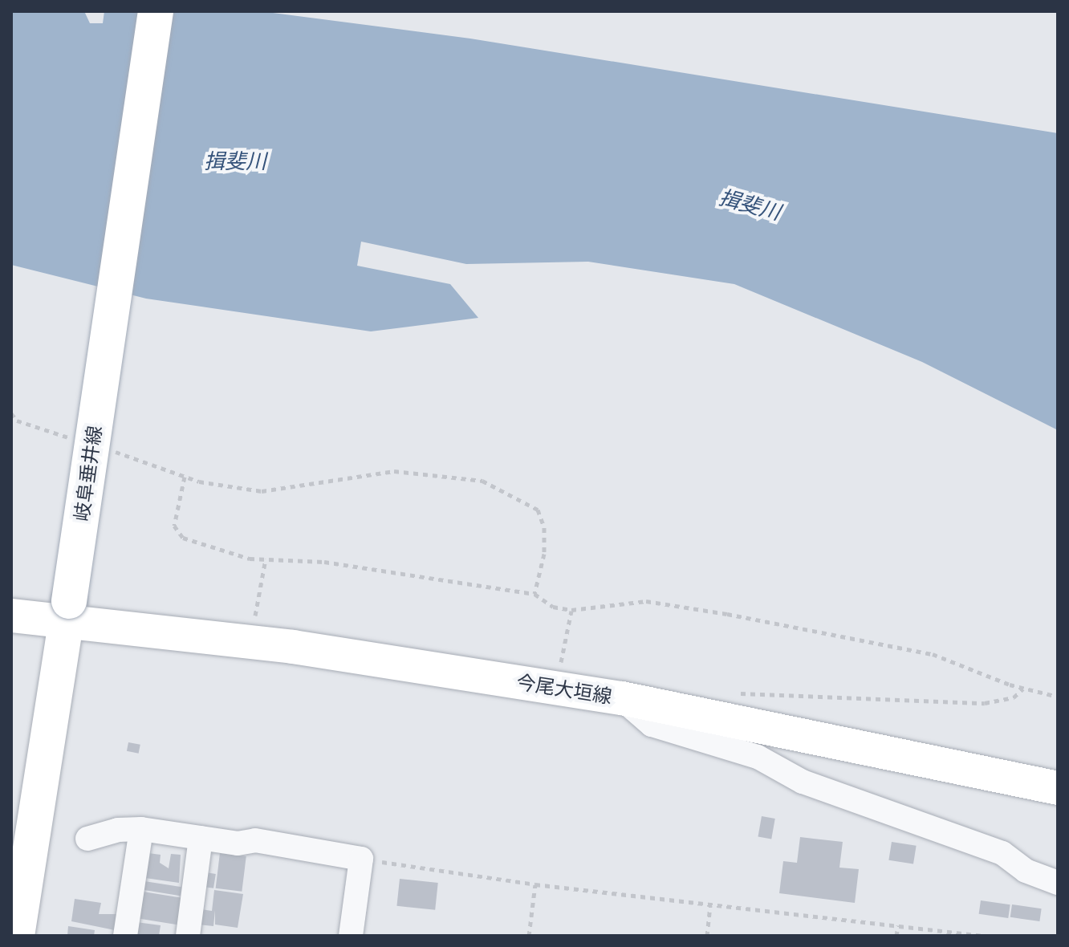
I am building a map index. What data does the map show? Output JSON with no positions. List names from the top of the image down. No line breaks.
{"streets":{"main road":["岐阜垂井線","今尾大垣線"]},"crossings":[["岐阜垂井線","今尾大垣線"]],"water":["揖斐川"]}
